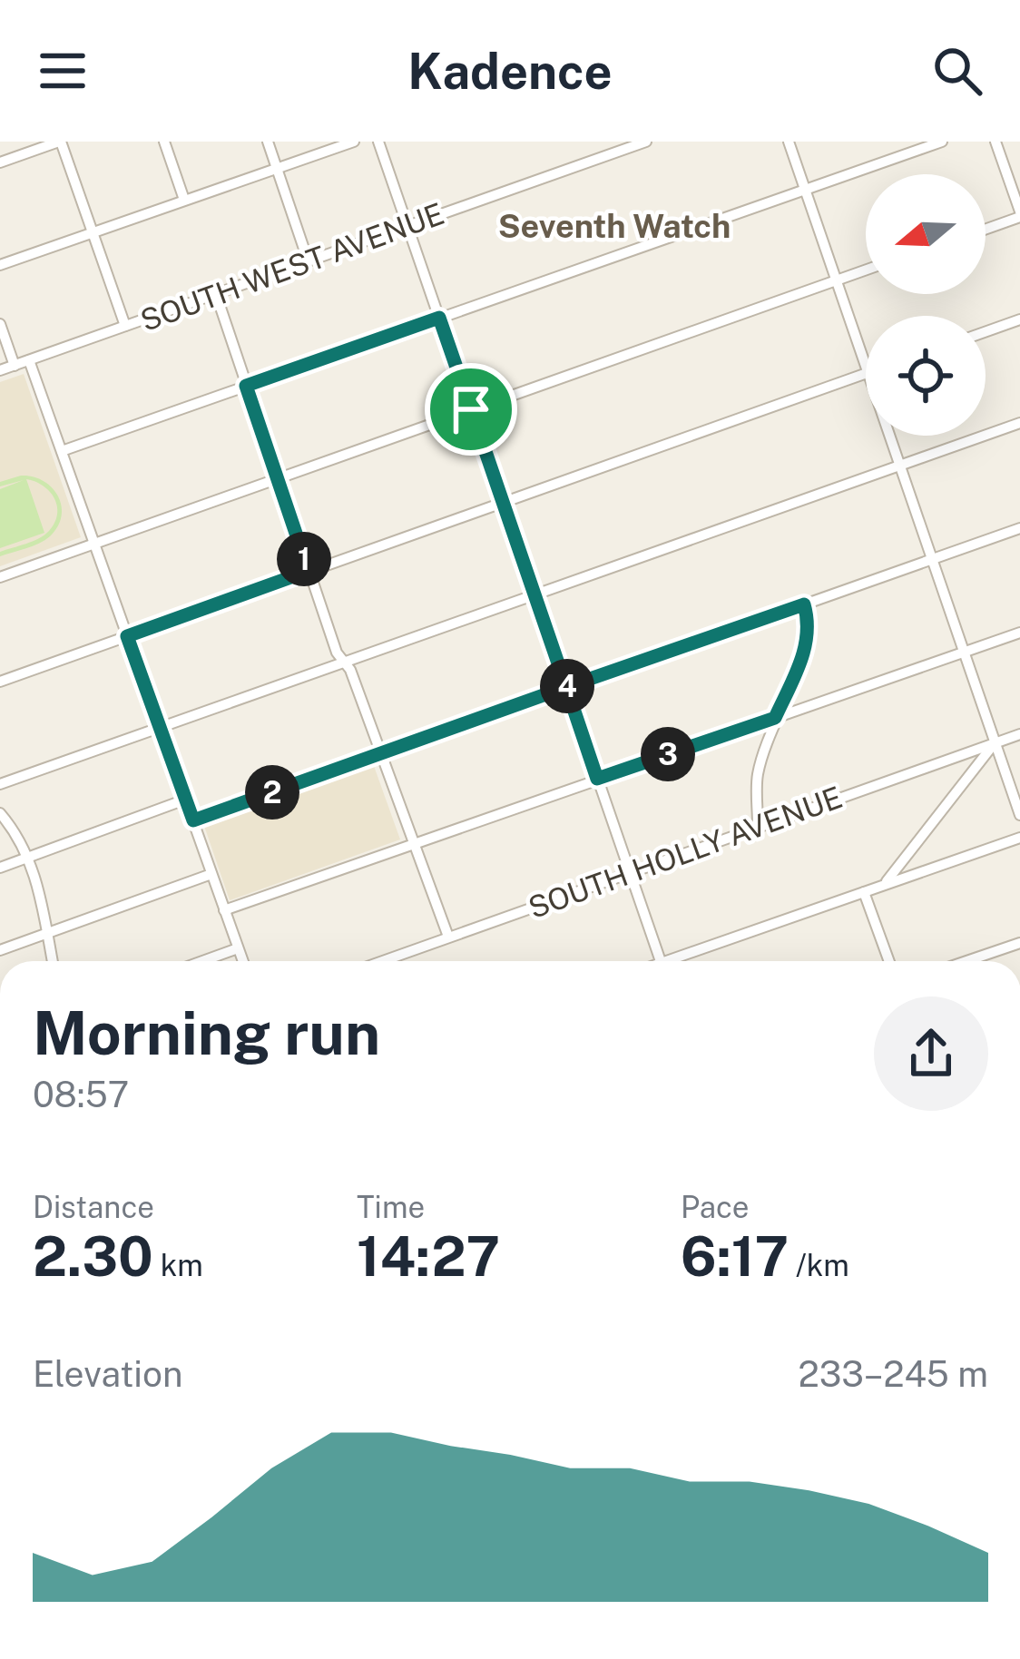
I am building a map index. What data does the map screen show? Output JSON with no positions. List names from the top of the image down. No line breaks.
{"streets":{"street":["SOUTH WEST AVENUE","SOUTH HOLLY AVENUE"]},"districts":["Seventh Watch"],"north":"left","page":{"header":"Kadence","pins":["1","4","3","2"],"heading":["Morning run","08:57"],"stats":[["Distance","2.30 km"],["Time","14:27"],["Pace","6:17 /km"]],"chart":["Elevation","233–245 m"]}}
